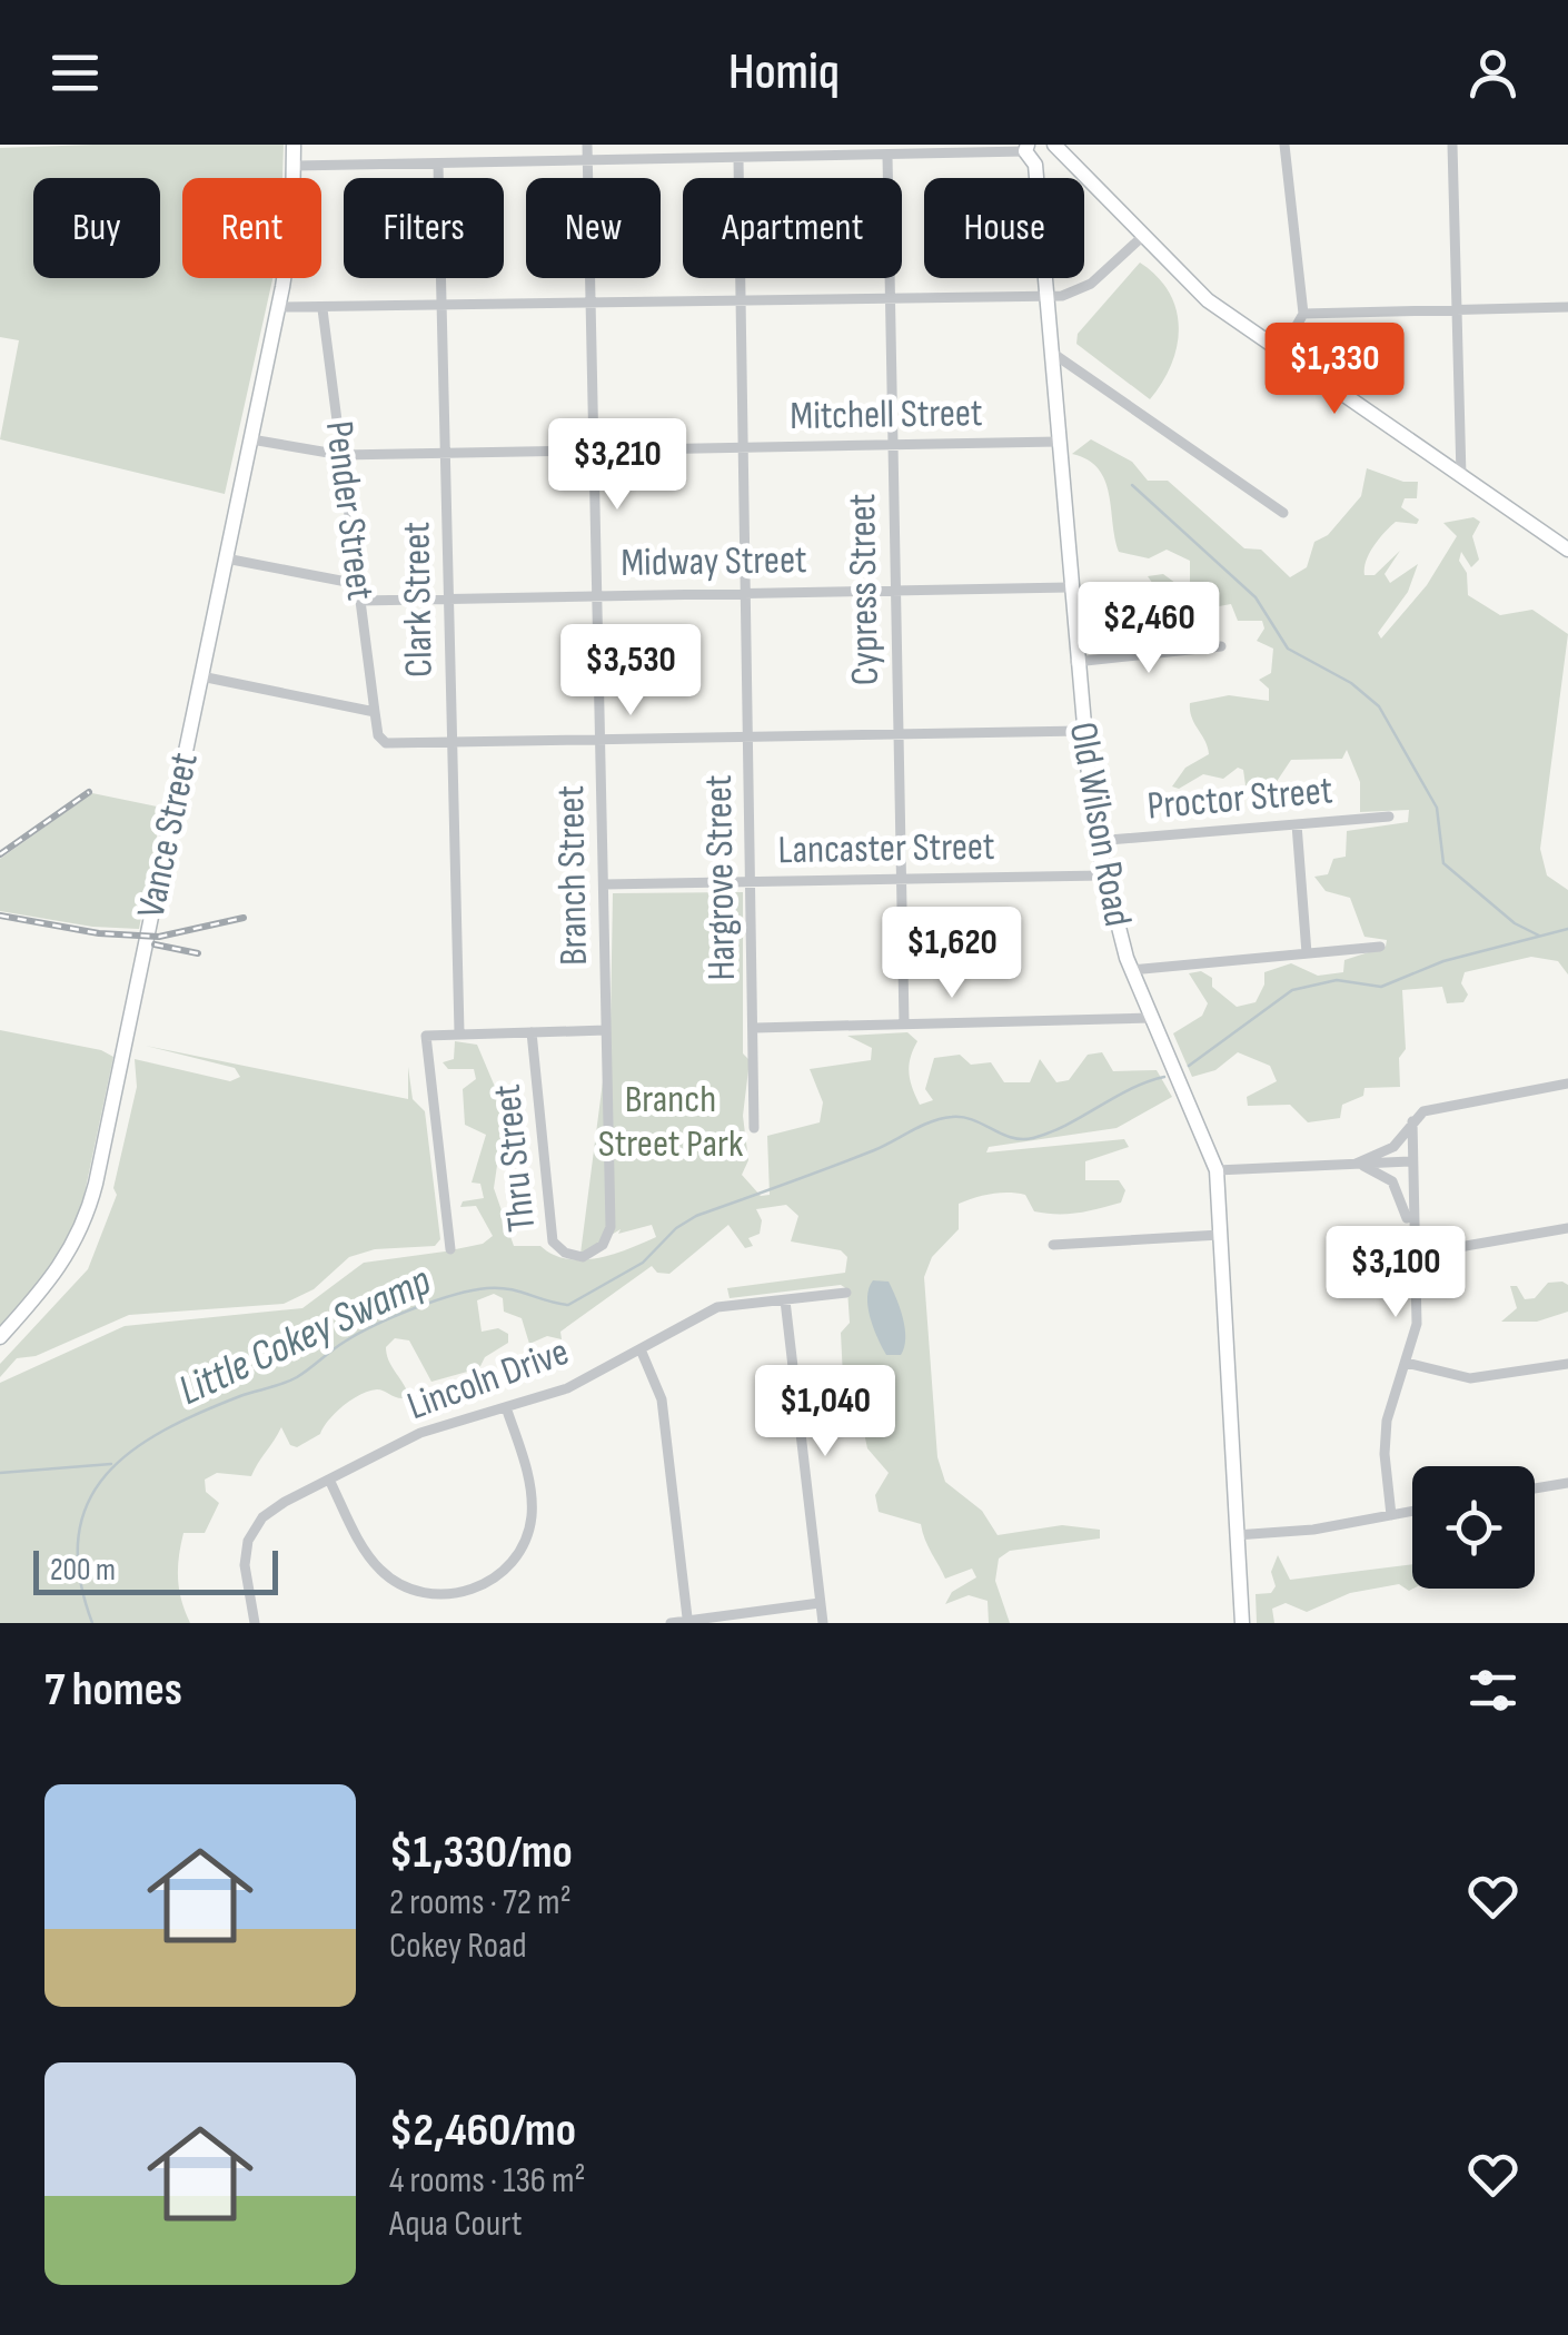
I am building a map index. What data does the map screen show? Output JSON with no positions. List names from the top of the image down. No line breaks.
{"streets":{"street":["Mitchell Street","Pender Street","Midway Street","Cypress Street","Clark Street","Proctor Street","Old Wilson Road","Vance Street","Lancaster Street","Branch Street","Hargrove Street","Thru Street","Lincoln Drive"]},"crossings":[["Mitchell Street","Pender Street"],["Mitchell Street","Cypress Street"],["Mitchell Street","Clark Street"],["Mitchell Street","Old Wilson Road"],["Mitchell Street","Vance Street"],["Mitchell Street","Branch Street"],["Mitchell Street","Hargrove Street"],["Pender Street","Midway Street"],["Midway Street","Cypress Street"],["Midway Street","Clark Street"],["Midway Street","Old Wilson Road"],["Midway Street","Branch Street"],["Midway Street","Hargrove Street"],["Cypress Street","Lancaster Street"],["Proctor Street","Old Wilson Road"],["Old Wilson Road","Lancaster Street"],["Lancaster Street","Branch Street"],["Lancaster Street","Hargrove Street"],["Branch Street","Thru Street"]],"water":["Little Cokey Swamp"],"parks":["Branch Street Park"],"scale_bar":"200 m","page":{"header":"Homiq","chip":["Buy","Rent","Filters","New","Apartment","House"],"price":["$1,330","$3,210","$2,460","$3,530","$1,620","$3,100","$1,040"],"scale":"200 m","heading":"7 homes","list":[{"name":"$1,330/mo","note":"2 rooms · 72 m² · Cokey Road"},{"name":"$2,460/mo","note":"4 rooms · 136 m² · Aqua Court"}]}}
